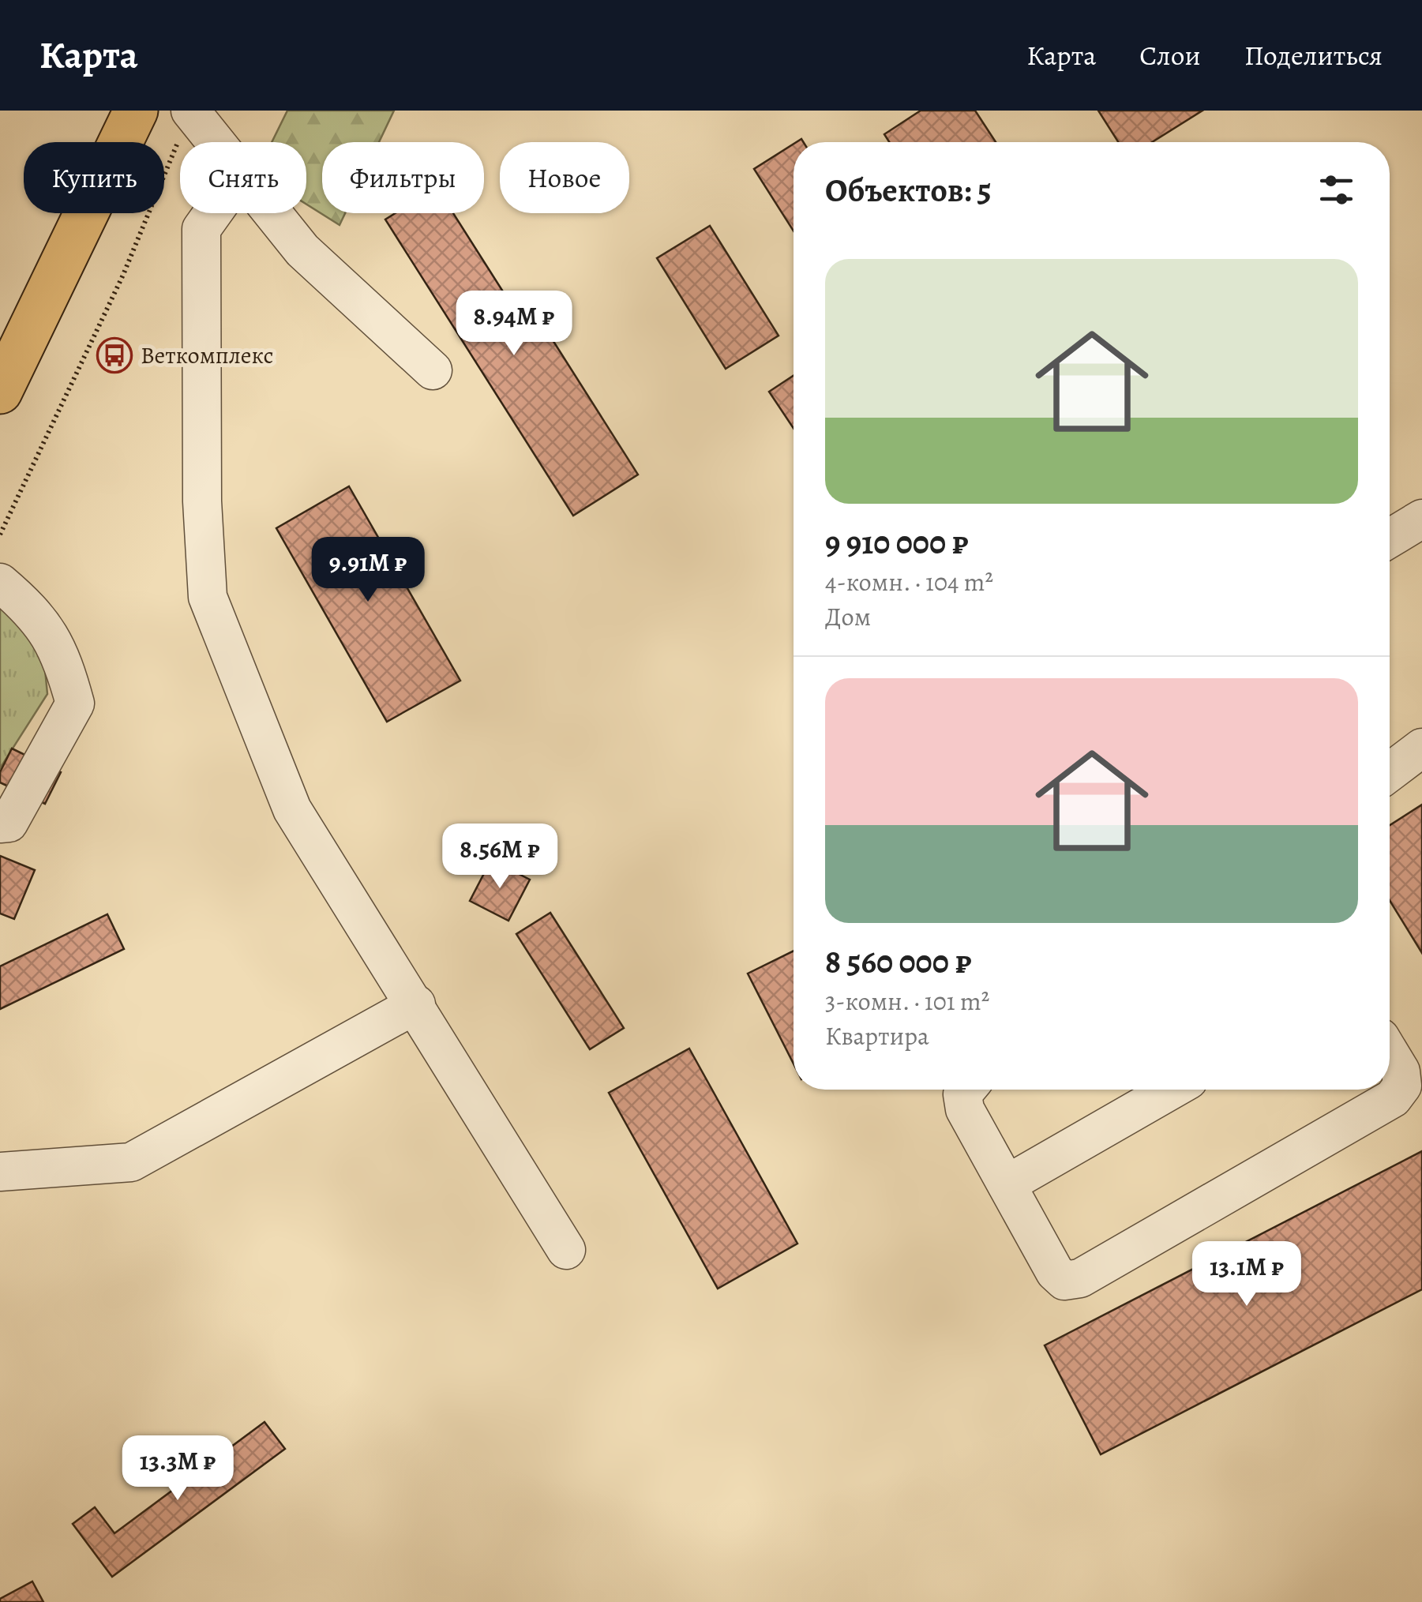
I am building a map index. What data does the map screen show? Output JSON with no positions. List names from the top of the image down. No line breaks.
{"places":{"bus stop":["Веткомплекс"]},"page":{"header":"Карта","nav":["Карта","Слои","Поделиться"],"chip":["Купить","Снять","Фильтры","Новое"],"heading":"Объектов: 5","list":[{"name":"9 910 000 ₽","note":"4-комн. · 104 m² · Дом"},{"name":"8 560 000 ₽","note":"3-комн. · 101 m² · Квартира"}],"price":["8.94M ₽","9.91M ₽","8.56M ₽","13.1M ₽","13.3M ₽"]}}
